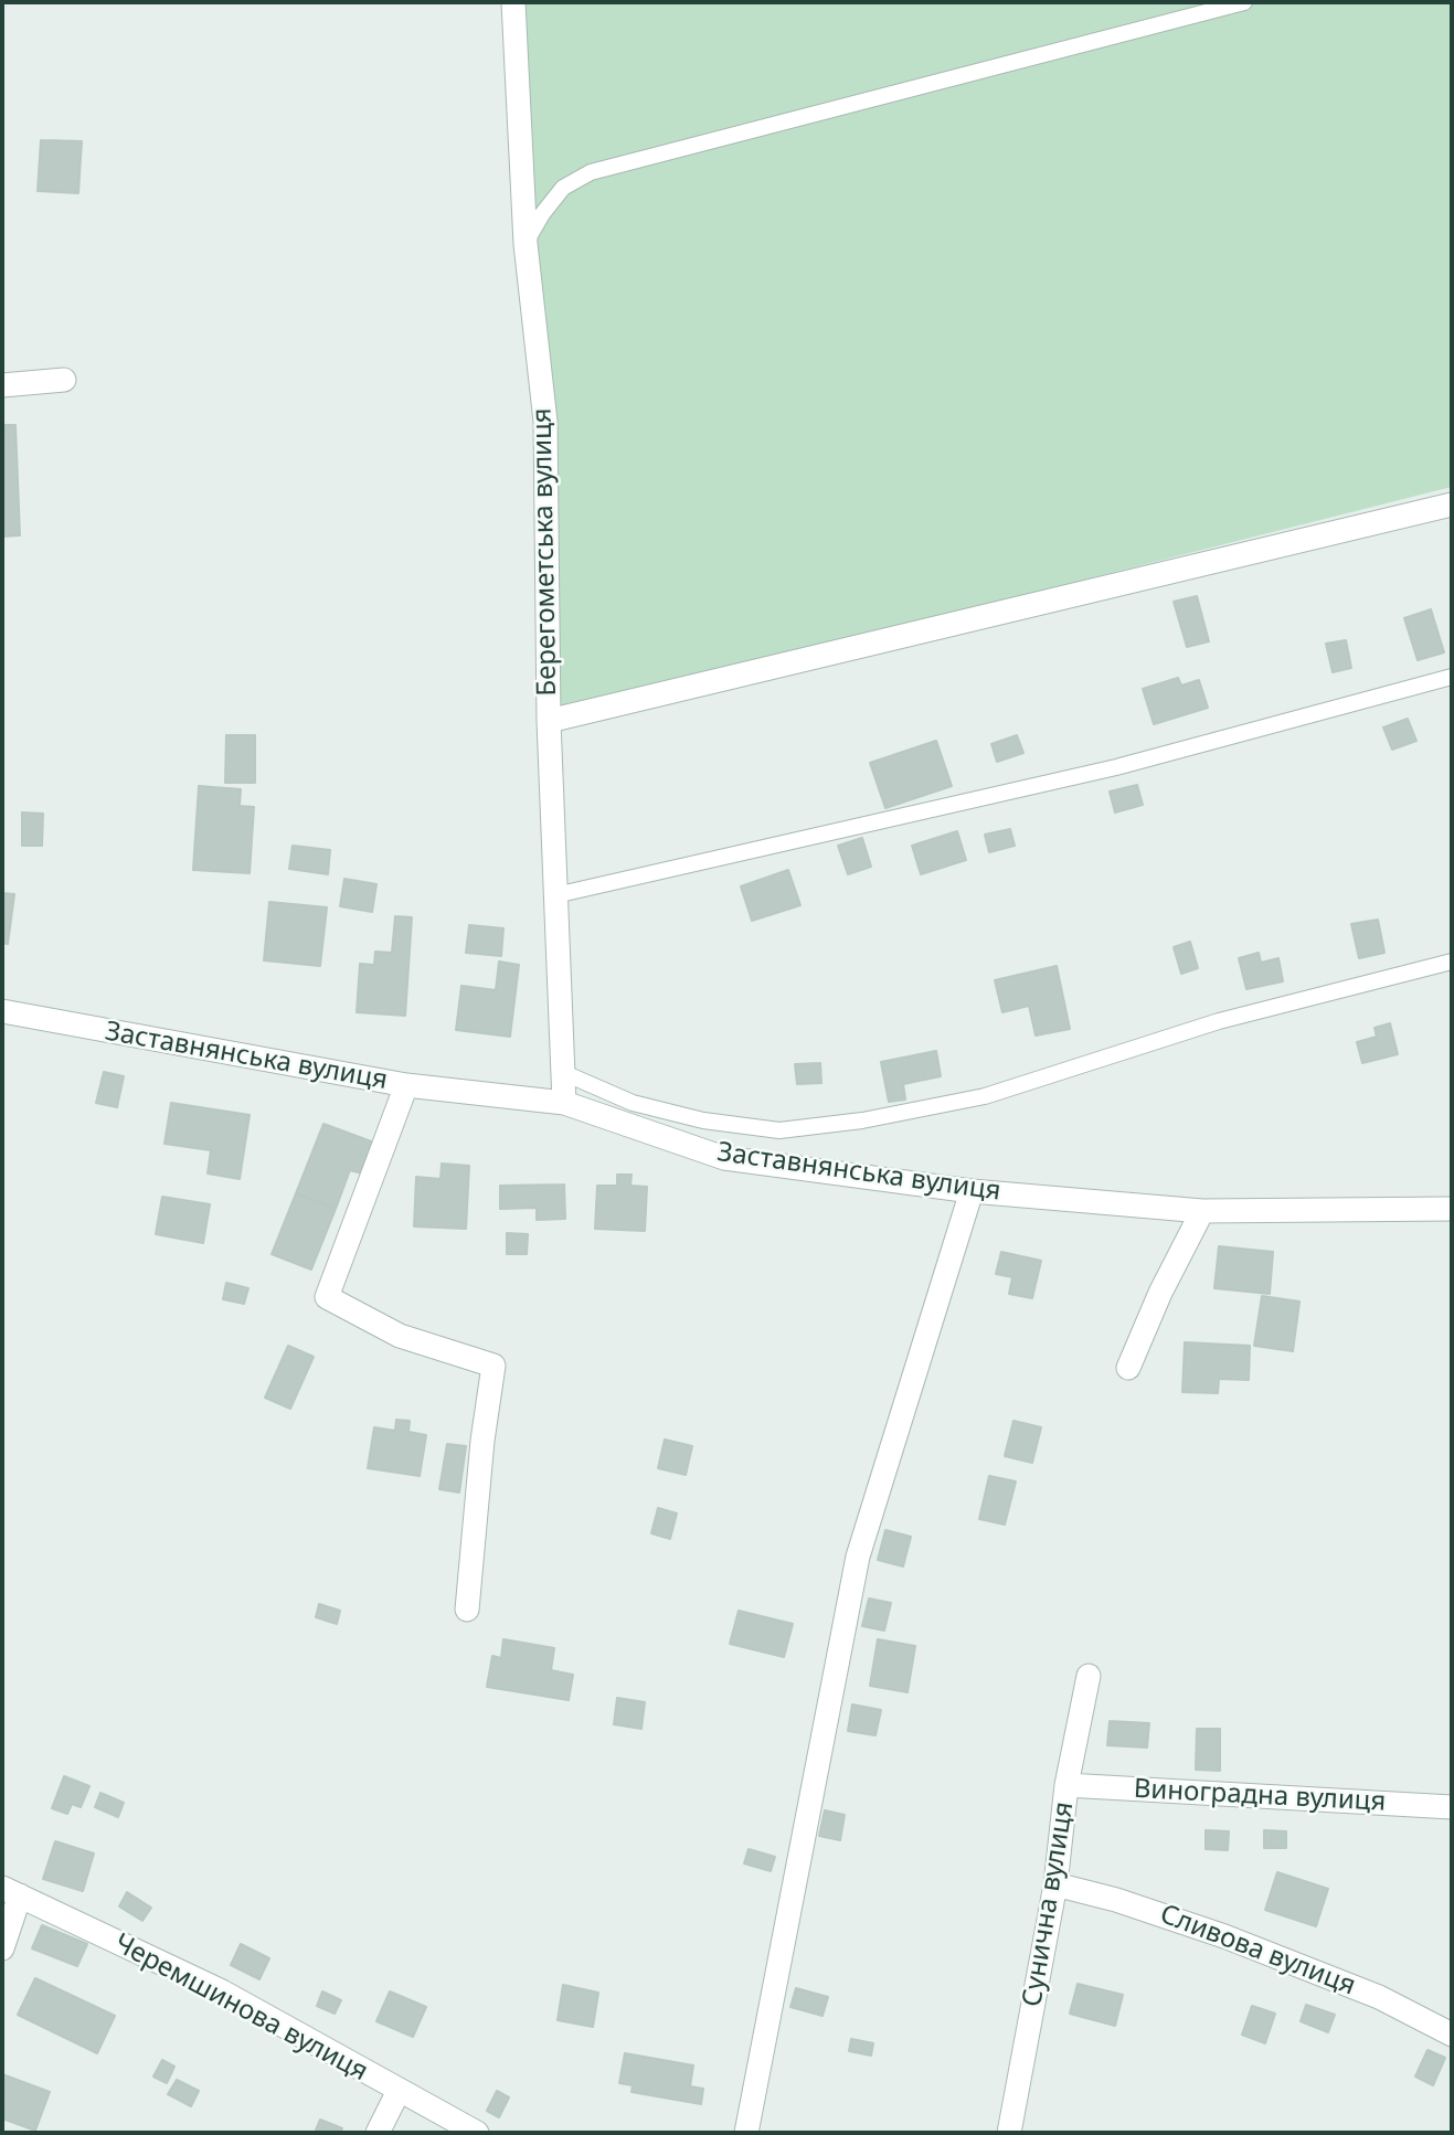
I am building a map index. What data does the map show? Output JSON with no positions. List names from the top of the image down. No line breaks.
{"streets":{"street":["Берегометська вулиця","Заставнянська вулиця","Виноградна вулиця","Сунична вулиця","Сливова вулиця","Черемшинова вулиця"]},"crossings":[["Берегометська вулиця","Заставнянська вулиця"],["Виноградна вулиця","Сунична вулиця"],["Сунична вулиця","Сливова вулиця"]]}
